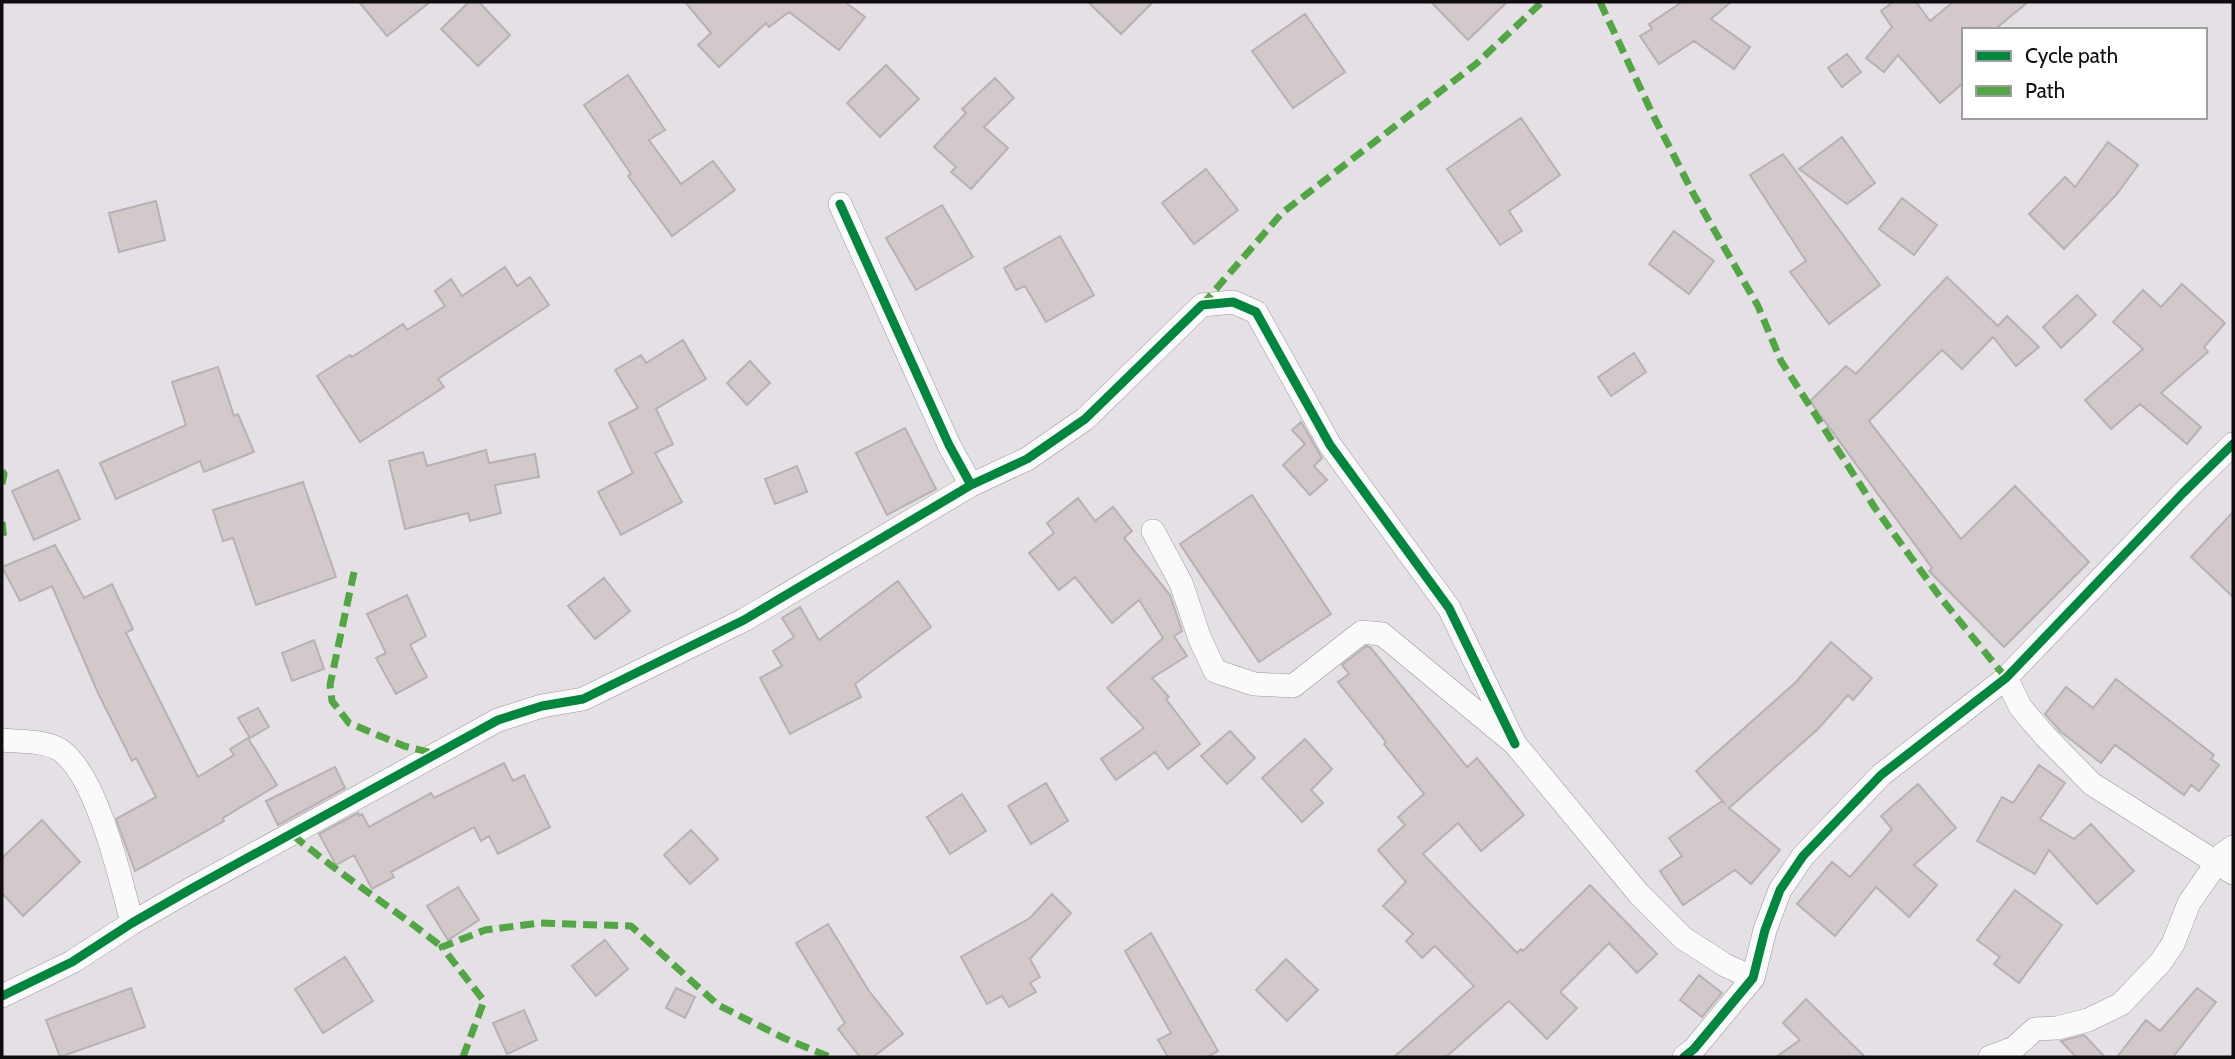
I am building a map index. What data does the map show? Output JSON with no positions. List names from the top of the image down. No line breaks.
{"legend":["Cycle path","Path"]}
